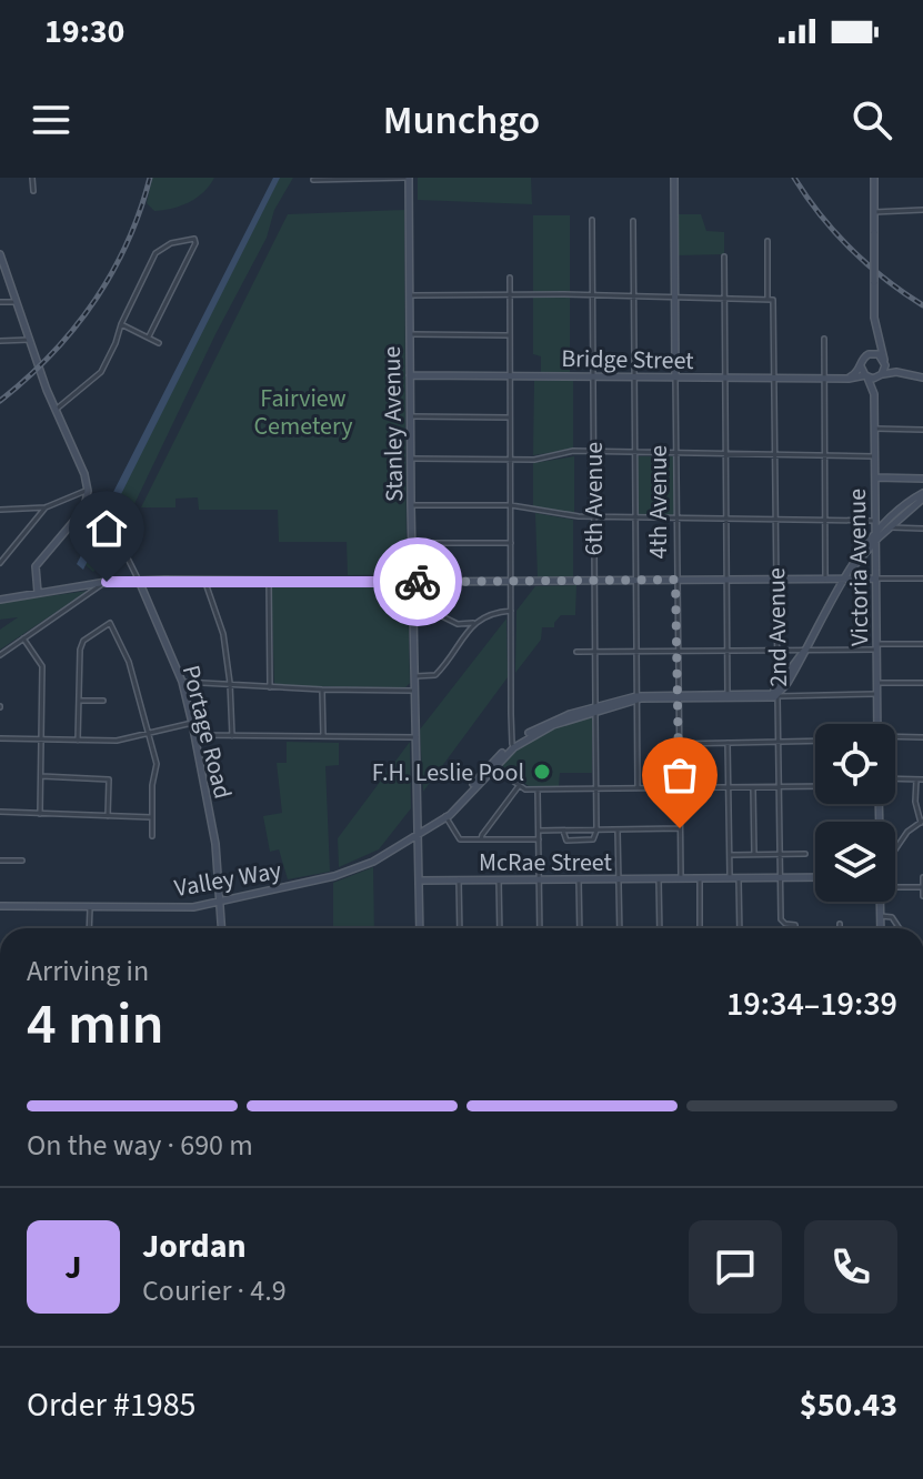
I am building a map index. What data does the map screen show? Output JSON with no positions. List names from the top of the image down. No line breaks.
{"streets":{"street":["Bridge Street","Stanley Avenue","6th Avenue","4th Avenue","Victoria Avenue","2nd Avenue","Portage Road","McRae Street","Valley Way"]},"crossings":[["Bridge Street","Stanley Avenue"],["Bridge Street","6th Avenue"],["Bridge Street","4th Avenue"],["Bridge Street","Victoria Avenue"],["Bridge Street","2nd Avenue"],["Stanley Avenue","McRae Street"],["Stanley Avenue","Valley Way"],["6th Avenue","Valley Way"],["4th Avenue","McRae Street"],["4th Avenue","Valley Way"],["2nd Avenue","McRae Street"],["2nd Avenue","Valley Way"],["Portage Road","Valley Way"]],"parks":["Fairview Cemetery"],"places":["F.H. Leslie Pool"],"page":{"status":"19:30","header":"Munchgo","heading":["4 min","Arriving in","19:34–19:39"],"panel":["Jordan","Courier · 4.9","Order #1985","$50.43"],"bar":"On the way · 690 m","round":"J"}}
